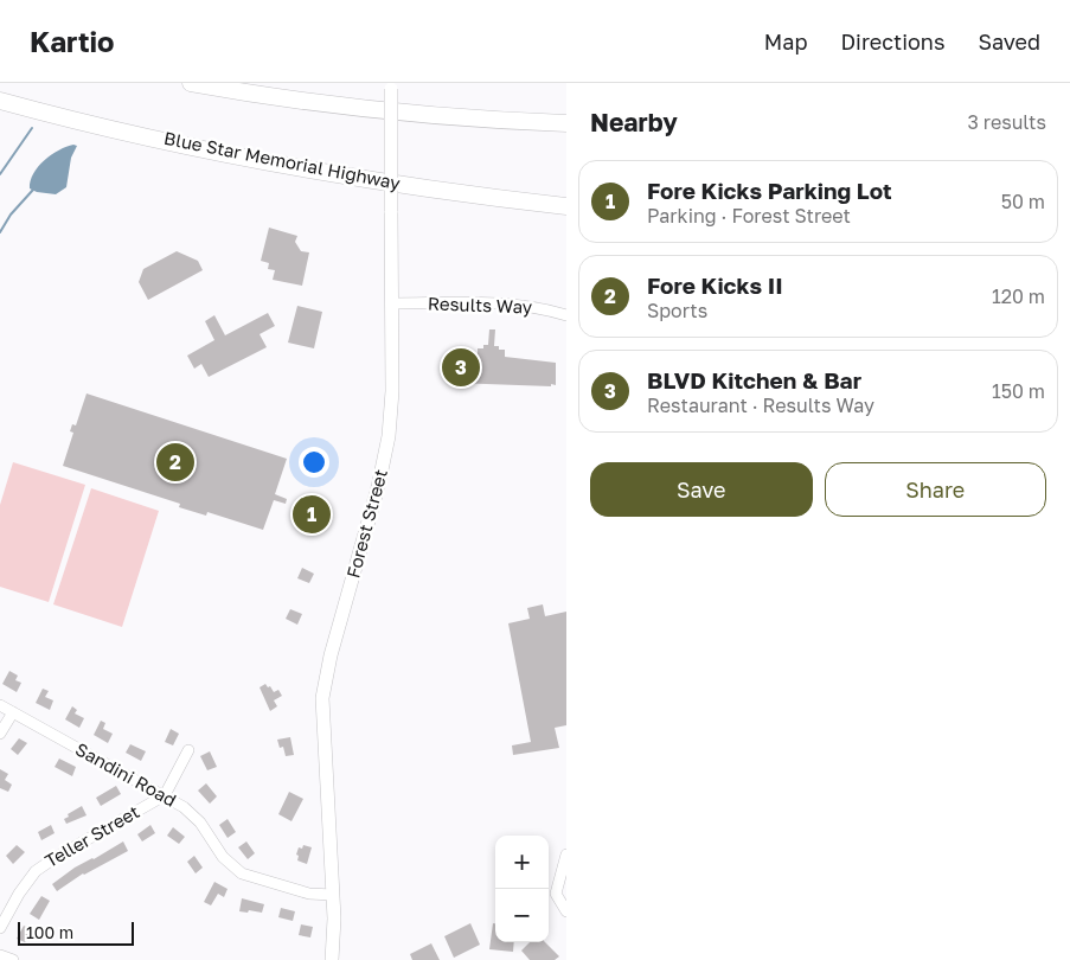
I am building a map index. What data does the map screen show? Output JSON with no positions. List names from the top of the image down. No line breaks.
{"streets":{"highway":["Blue Star Memorial Highway"],"main road":["Forest Street"],"street":["Results Way","Sandini Road","Teller Street"]},"crossings":[["Results Way","Forest Street"],["Forest Street","Sandini Road"],["Sandini Road","Teller Street"]],"scale_bar":"100 m","page":{"header":"Kartio","nav":["Map","Directions","Saved"],"heading":["Nearby","3 results"],"list":[{"mark":"1","name":"Fore Kicks Parking Lot","note":"Parking · Forest Street","value":"50 m"},{"mark":"2","name":"Fore Kicks II","note":"Sports","value":"120 m"},{"mark":"3","name":"BLVD Kitchen & Bar","note":"Restaurant · Results Way","value":"150 m"}],"pins":["3","2","1"],"buttons":["Save","Share"],"map_buttons":["+","−"],"scale":"100 m"}}
